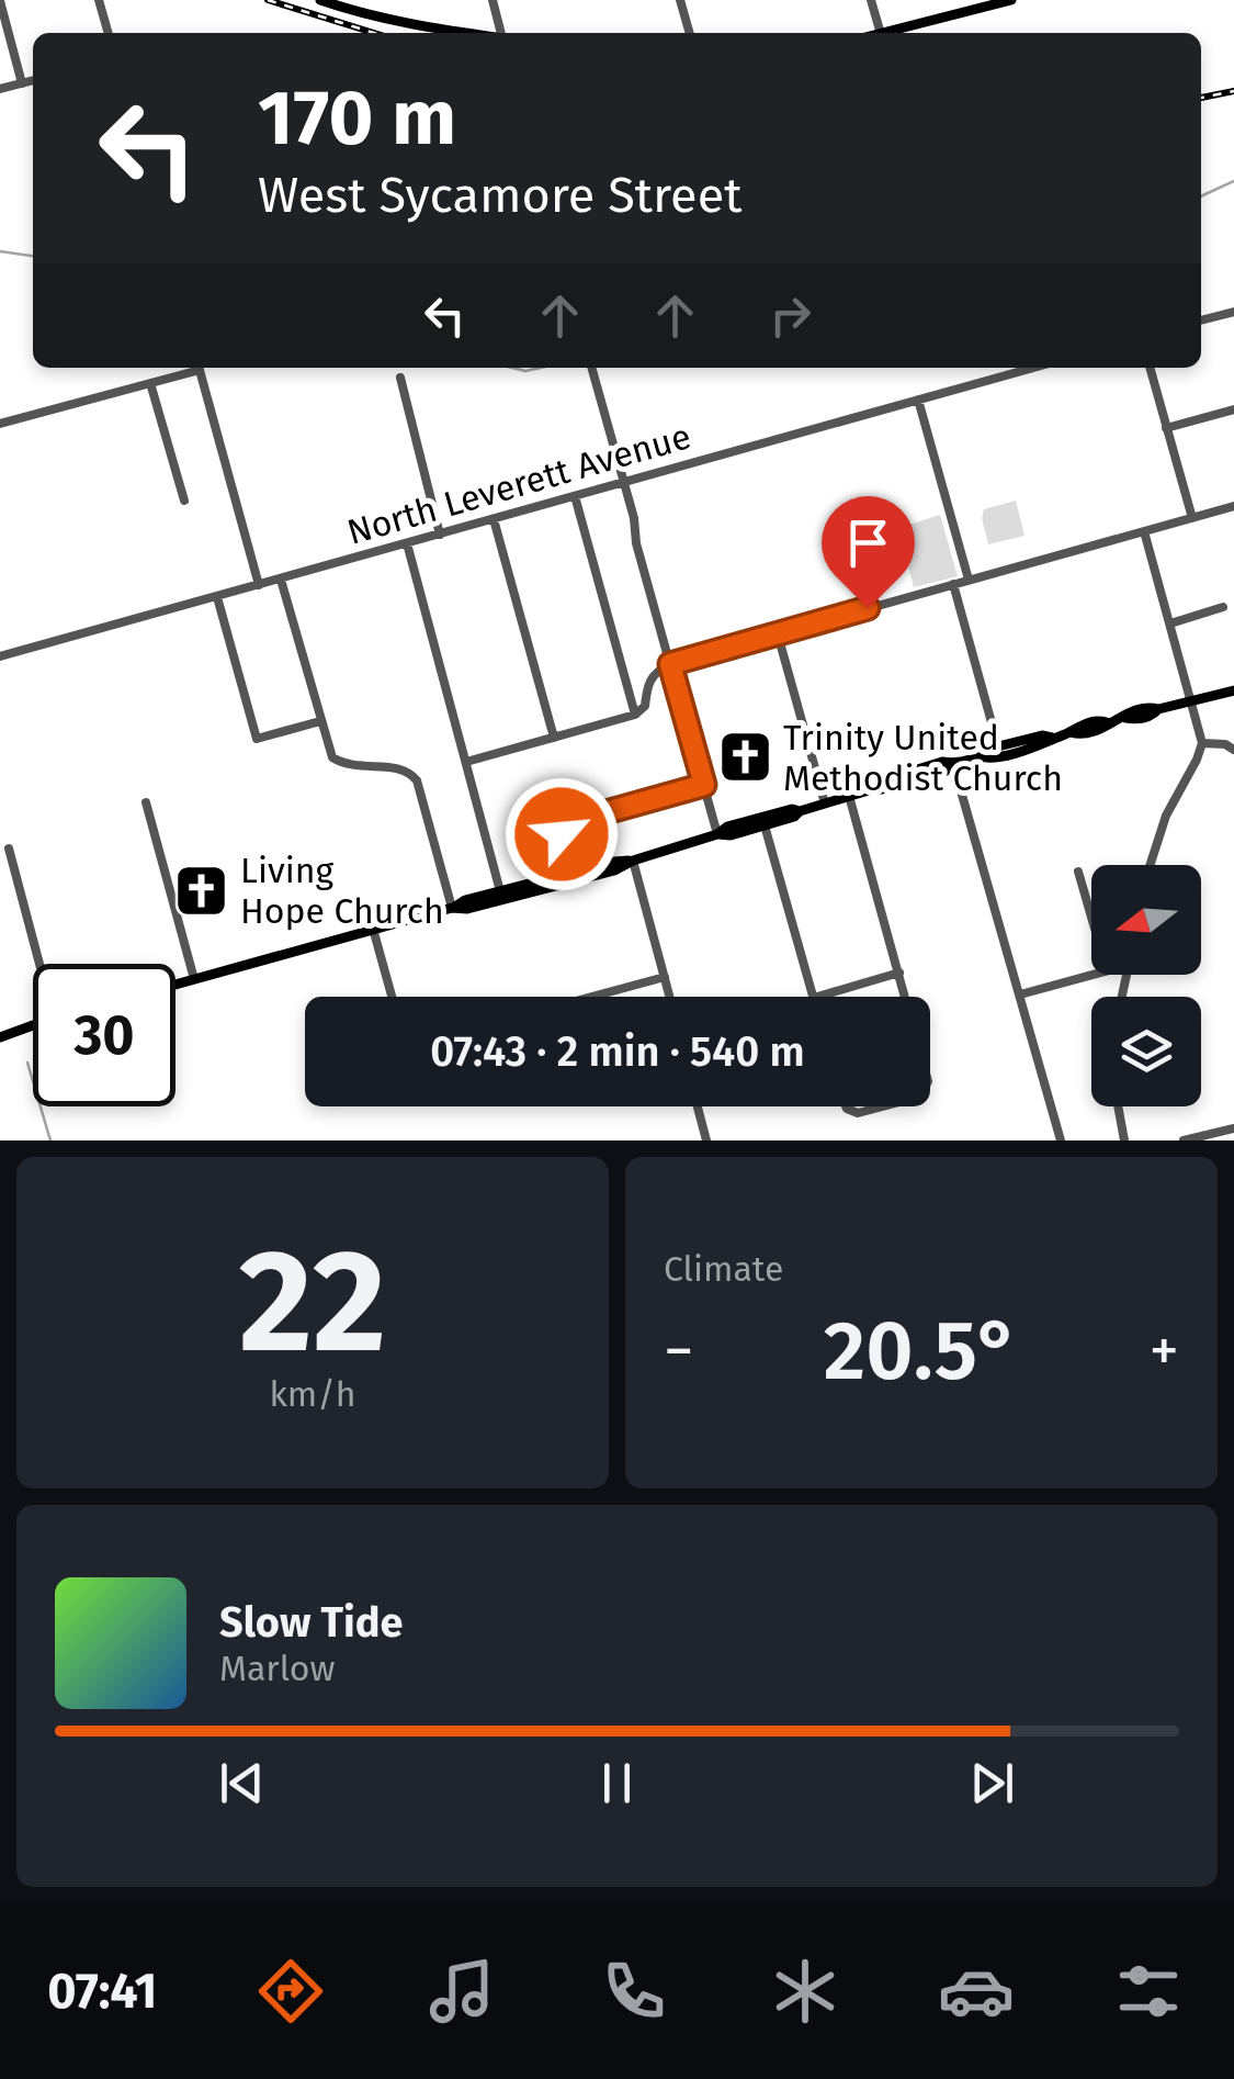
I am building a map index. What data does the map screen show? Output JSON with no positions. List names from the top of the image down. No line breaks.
{"streets":{"street":["North Leverett Avenue"]},"places":{"church":["Trinity United Methodist Church","Living Hope Church"]},"north":"left","page":{"turn":["170 m","West Sycamore Street"],"limit":"30","trip":"07:43 · 2 min · 540 m","tile":[["22","km/h"],"Climate"],"heat":["−","20.5°","+"],"song":["Slow Tide","Marlow"],"tabs":"07:41"}}
